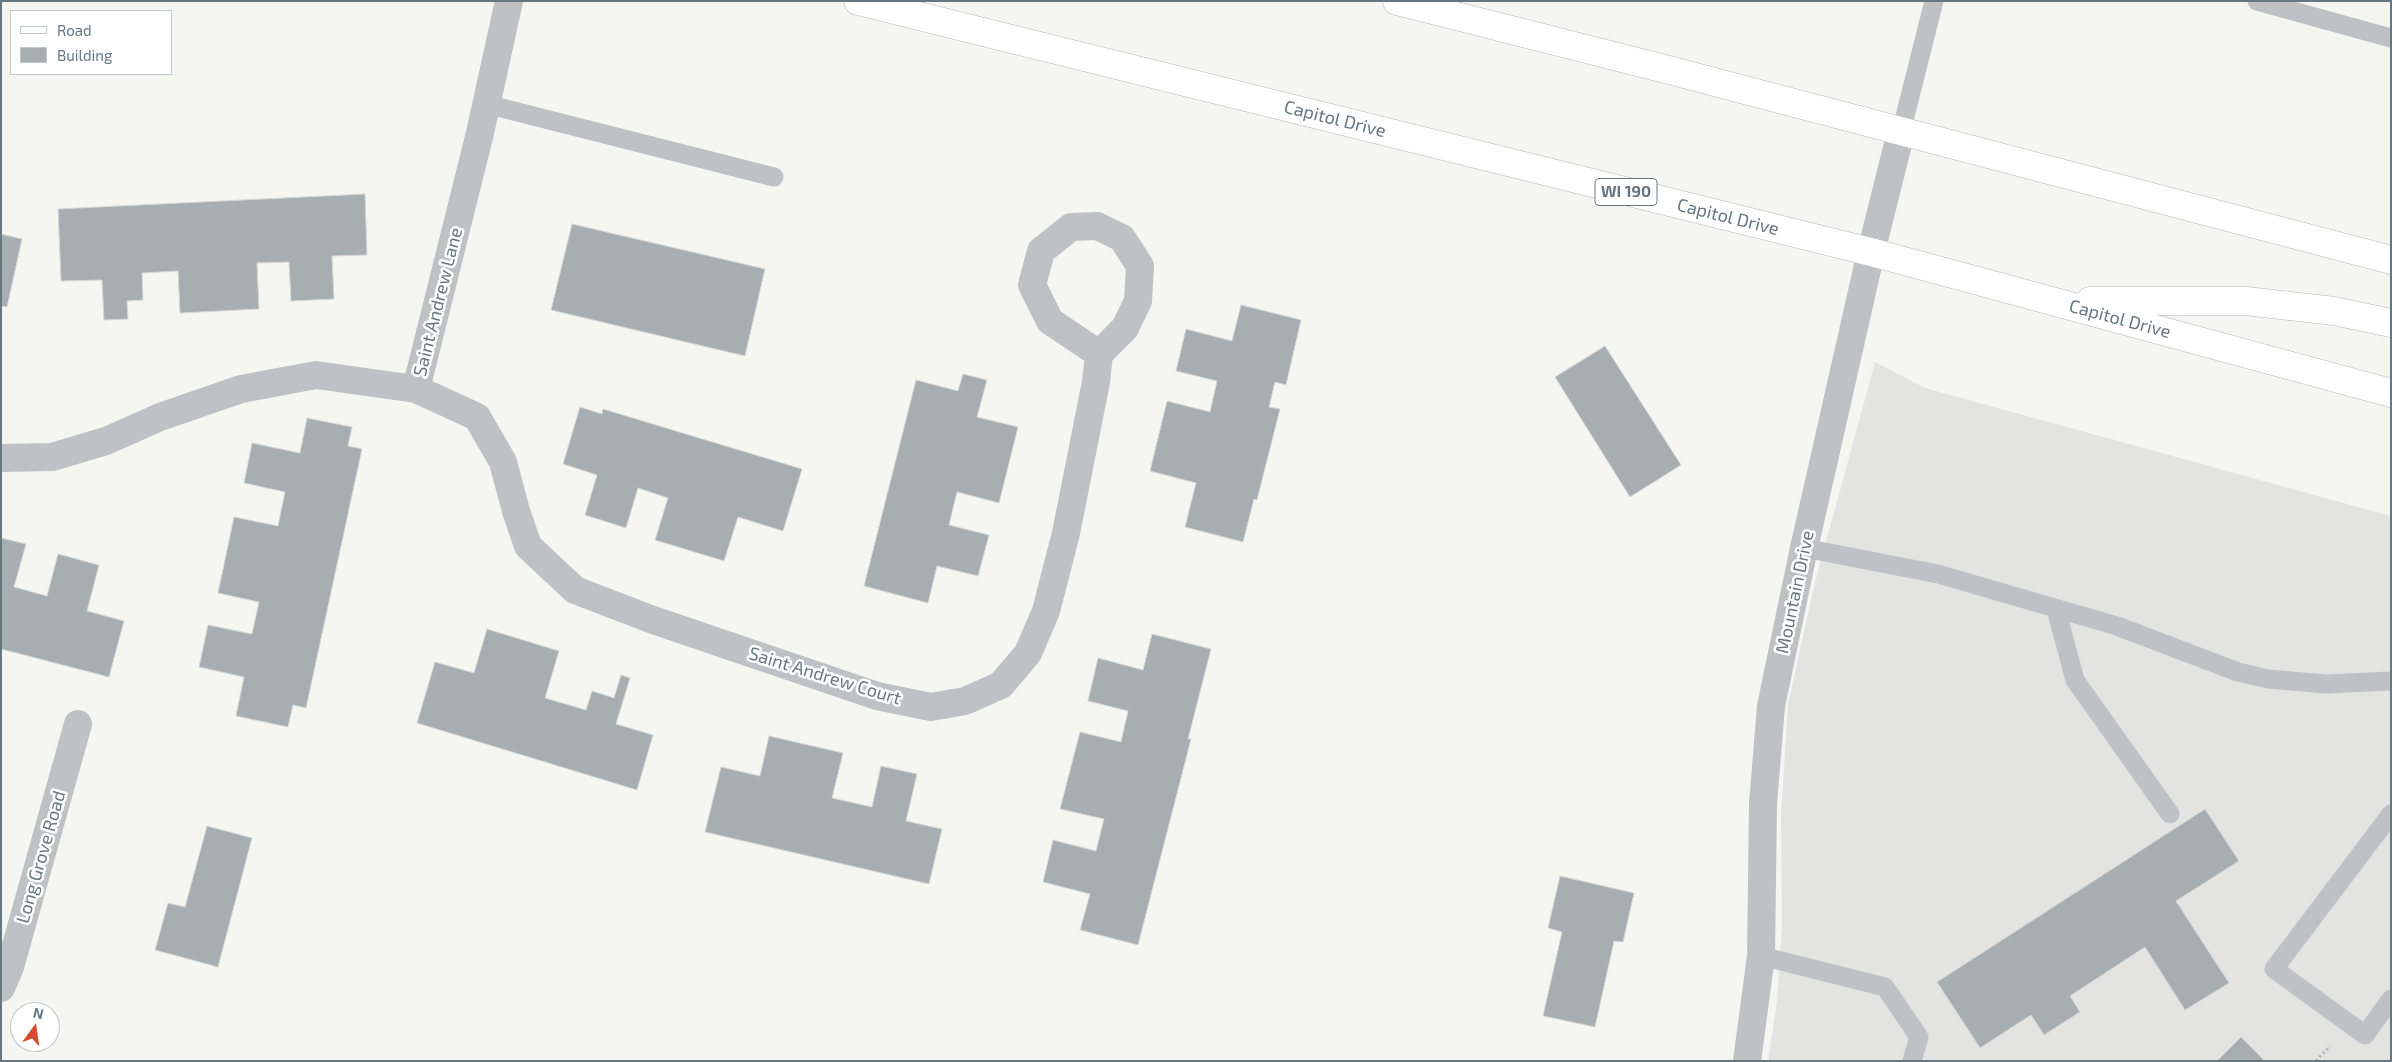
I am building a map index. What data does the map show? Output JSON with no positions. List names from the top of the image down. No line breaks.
{"streets":{"main road":["Capitol Drive","WI 190"],"street":["Saint Andrew Lane","Mountain Drive","Saint Andrew Court","Long Grove Road"]},"crossings":[["Capitol Drive","Mountain Drive"],["Saint Andrew Lane","Saint Andrew Court"]],"legend":["Road","Building"],"north":"top"}
